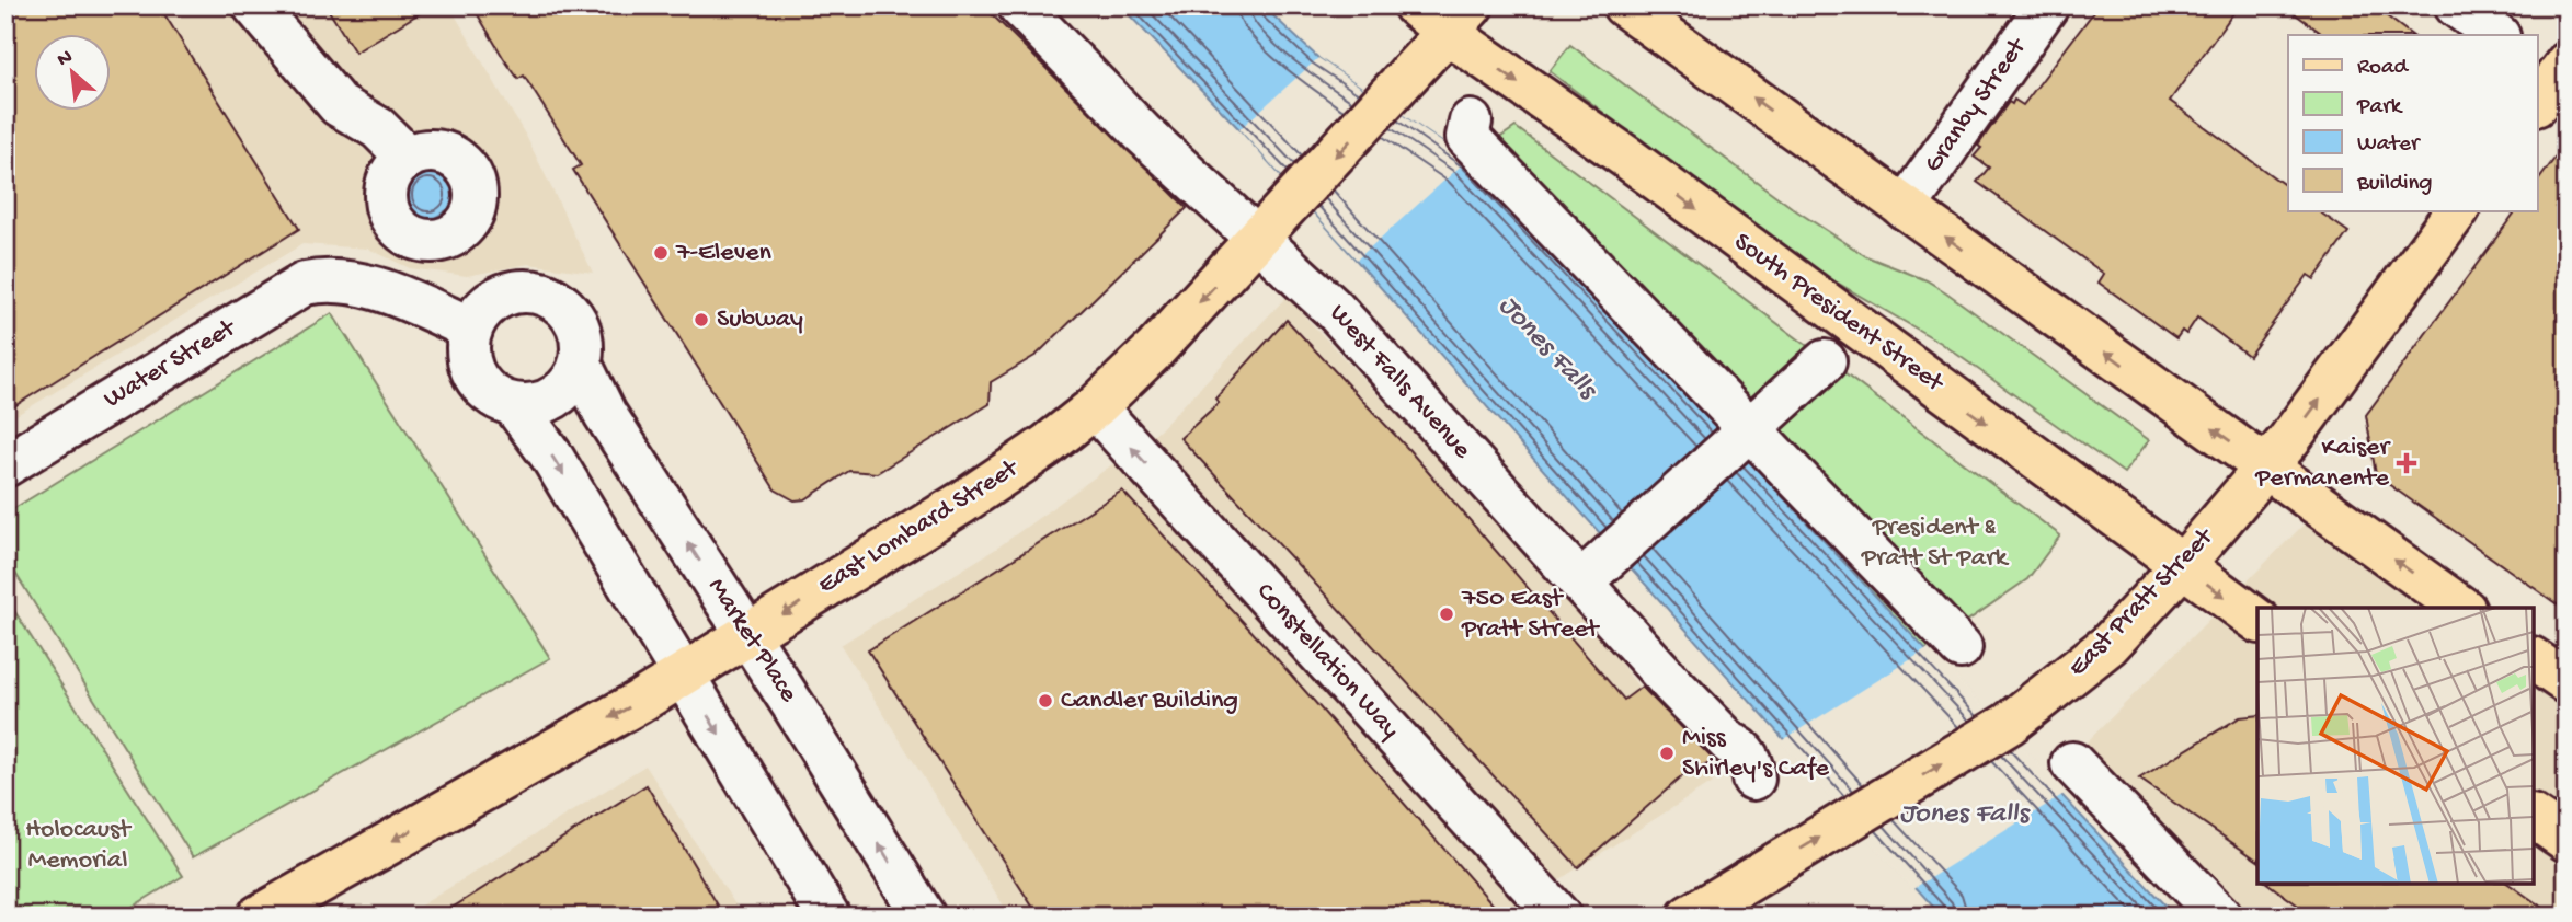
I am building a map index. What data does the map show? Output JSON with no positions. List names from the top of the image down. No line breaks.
{"streets":{"main road":["South President Street","East Lombard Street","East Pratt Street"],"street":["Granby Street","Water Street","West Falls Avenue","Market Place","Constellation Way"]},"crossings":[["South President Street","East Lombard Street"],["South President Street","East Pratt Street"],["Water Street","Market Place"],["West Falls Avenue","East Lombard Street"],["East Lombard Street","Market Place"],["East Lombard Street","Constellation Way"]],"one_way":["East Lombard Street","East Pratt Street","Constellation Way"],"water":["Jones Falls"],"parks":["President & Pratt St Park","Holocaust Memorial"],"places":{"other":["7-Eleven","Subway","750 East Pratt Street","Candler Building","Miss Shirley's Cafe"],"health":["Kaiser Permanente"]},"legend":["Road","Park","Water","Building"],"north":"top left"}
